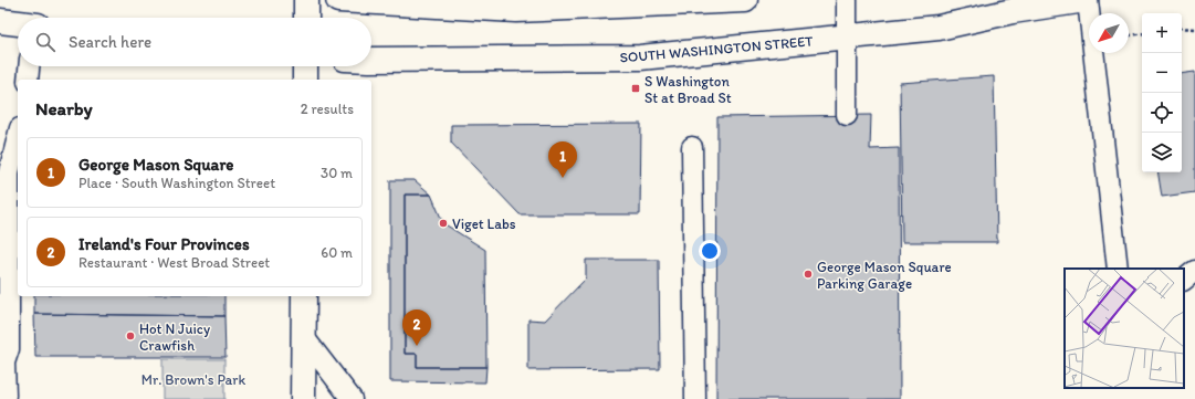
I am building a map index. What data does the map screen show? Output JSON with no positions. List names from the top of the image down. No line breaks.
{"streets":{"main road":["SOUTH WASHINGTON STREET"]},"parks":["Mr. Brown's Park"],"places":{"transit":["S Washington St at Broad St"],"other":["Viget Labs","George Mason Square Parking Garage","Hot N Juicy Crawfish"]},"north":"bottom left","page":{"map_buttons":["+","−"],"search":"Search here","heading":["Nearby","2 results"],"list":[{"mark":"1","name":"George Mason Square","note":"Place · South Washington Street","value":"30 m"},{"mark":"2","name":"Ireland's Four Provinces","note":"Restaurant · West Broad Street","value":"60 m"}],"pins":["1","2"]}}
